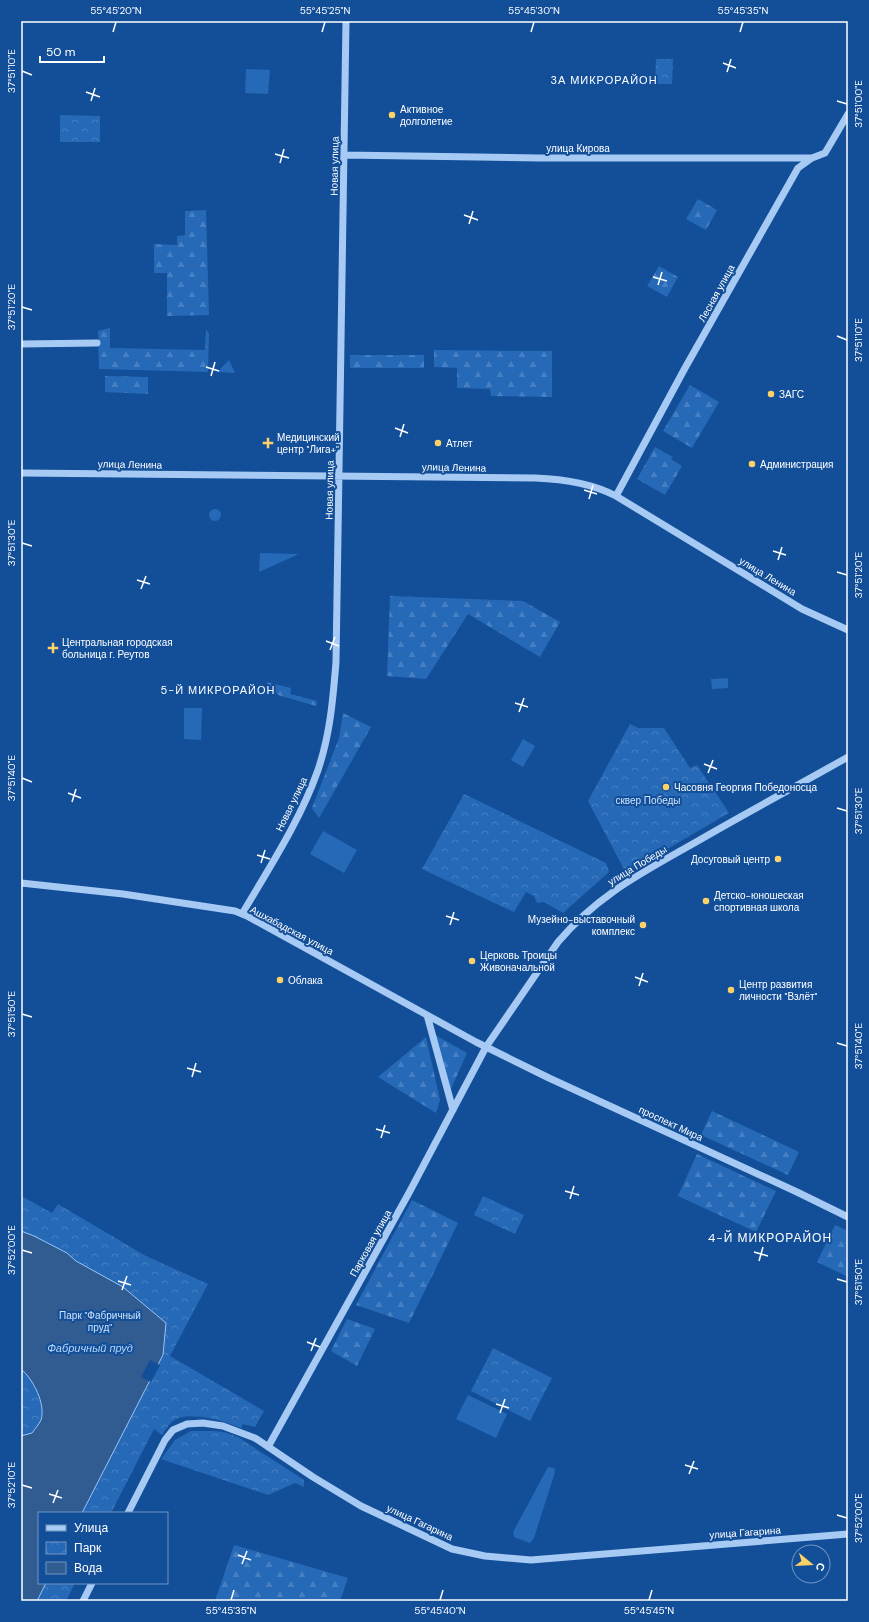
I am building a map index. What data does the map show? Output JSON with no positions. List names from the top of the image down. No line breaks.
{"streets":{"street":["улица Кирова","Новая улица","Лесная улица","улица Ленина","улица Победы","Ашхабадская улица","проспект Мира","Парковая улица","улица Гагарина"]},"crossings":[["улица Кирова","Новая улица"],["улица Кирова","Лесная улица"],["Новая улица","улица Ленина"],["Новая улица","Ашхабадская улица"],["Лесная улица","улица Ленина"],["улица Победы","Ашхабадская улица"],["улица Победы","проспект Мира"],["улица Победы","Парковая улица"],["Ашхабадская улица","проспект Мира"],["Ашхабадская улица","Парковая улица"],["проспект Мира","Парковая улица"],["Парковая улица","улица Гагарина"]],"districts":["3А МИКРОРАЙОН","5-Й МИКРОРАЙОН","4-Й МИКРОРАЙОН"],"water":["Фабричный пруд"],"parks":["сквер Победы","Парк \"Фабричный пруд\""],"places":{"other":["Активное долголетие","ЗАГС","Атлет","Администрация","Часовня Георгия Победоносца","Досуговый центр","Детско-юношеская спортивная школа","Музейно-выставочный комплекс","Церковь Троицы Живоначальной","Облака","Центр развития личности \"Взлёт\""],"health":["Медицинский центр \"Лига+\"","Центральная городская больница г. Реутов"]},"legend":["Улица","Парк","Вода"],"scale_bar":"50 m","north":"right","coordinates":["55°45'20\"N","55°45'25\"N","55°45'30\"N","55°45'35\"N","37°51'10\"E","37°51'00\"E","37°51'20\"E","37°51'30\"E","37°51'40\"E","37°51'50\"E","37°52'00\"E","37°52'10\"E","55°45'40\"N","55°45'45\"N"]}
